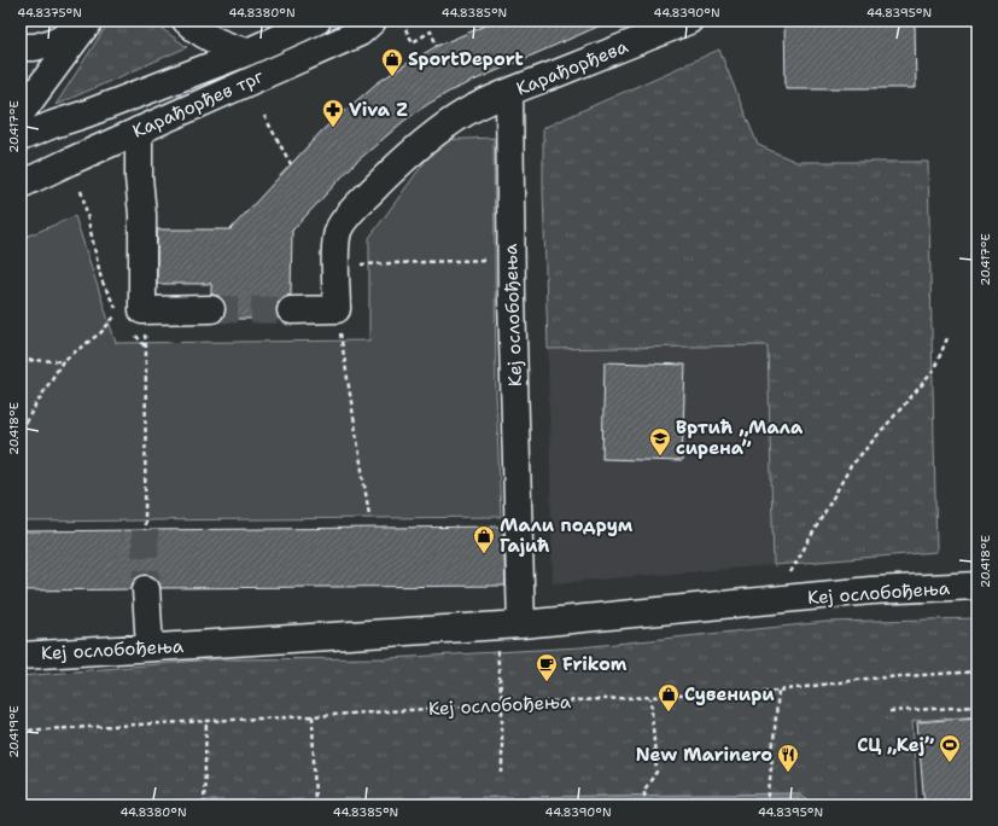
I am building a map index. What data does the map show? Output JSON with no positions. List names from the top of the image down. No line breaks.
{"streets":{"street":["Карађорђева","Карађорђев трг","Кеј ослобођења"]},"crossings":[["Карађорђева","Кеј ослобођења"]],"places":{"shop":["SportDeport","Мали подрум Гајић","Сувенири"],"pharmacy":["Viva Z"],"school or university":["Вртић „Мала сирена”"],"cafe":["Frikom"],"sports":["СЦ „Кеј”"],"restaurant":["New Marinero"]},"coordinates":["44.8375°N","44.8380°N","44.8385°N","44.8390°N","44.8395°N","20.417°E","20.418°E","20.419°E"]}
